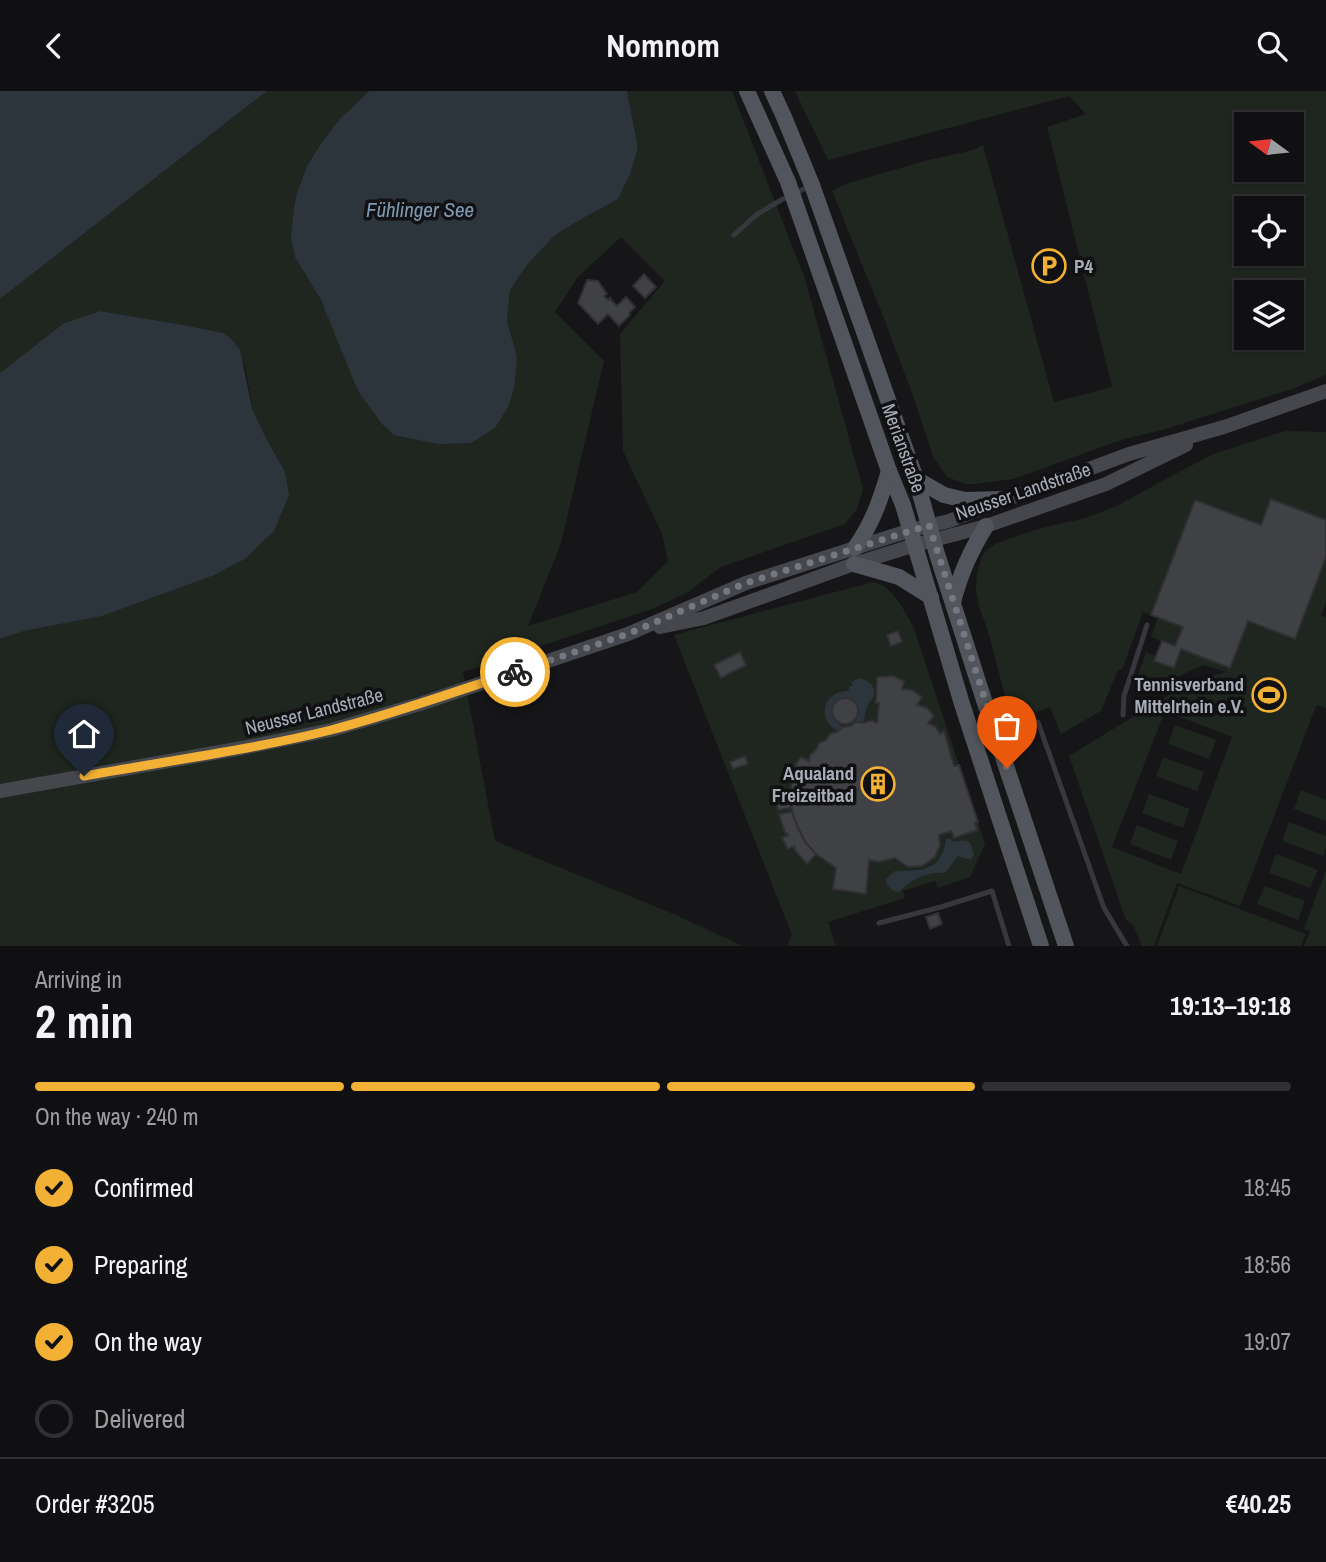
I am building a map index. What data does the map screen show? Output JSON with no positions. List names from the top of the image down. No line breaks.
{"streets":{"main road":["Merianstraße","Neusser Landstraße"]},"crossings":[["Merianstraße","Neusser Landstraße"]],"water":["Fühlinger See"],"places":{"parking":["P4"],"sports":["Tennisverband Mittelrhein e.V."],"building":["Aqualand Freizeitbad"]},"north":"left","page":{"header":"Nomnom","heading":["2 min","Arriving in","19:13–19:18"],"panel":["Order #3205","€40.25"],"bar":"On the way · 240 m","list":[["Confirmed","18:45"],["Preparing","18:56"],["On the way","19:07"],"Delivered"]}}
